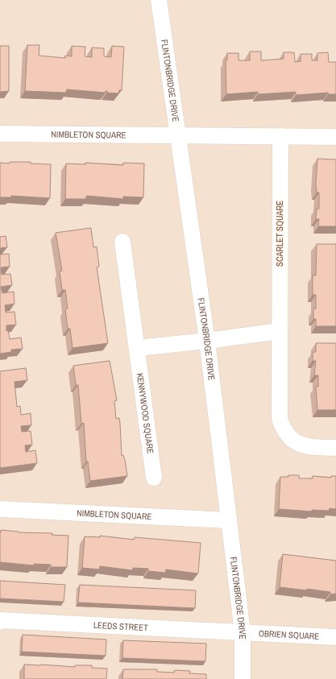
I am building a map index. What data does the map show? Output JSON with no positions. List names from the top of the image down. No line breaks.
{"streets":{"street":["FLINTONBRIDGE DRIVE","NIMBLETON SQUARE","SCARLET SQUARE","KENNYWOOD SQUARE","LEEDS STREET","OBRIEN SQUARE"]},"crossings":[["FLINTONBRIDGE DRIVE","NIMBLETON SQUARE"],["FLINTONBRIDGE DRIVE","LEEDS STREET"],["FLINTONBRIDGE DRIVE","OBRIEN SQUARE"],["LEEDS STREET","OBRIEN SQUARE"]]}
